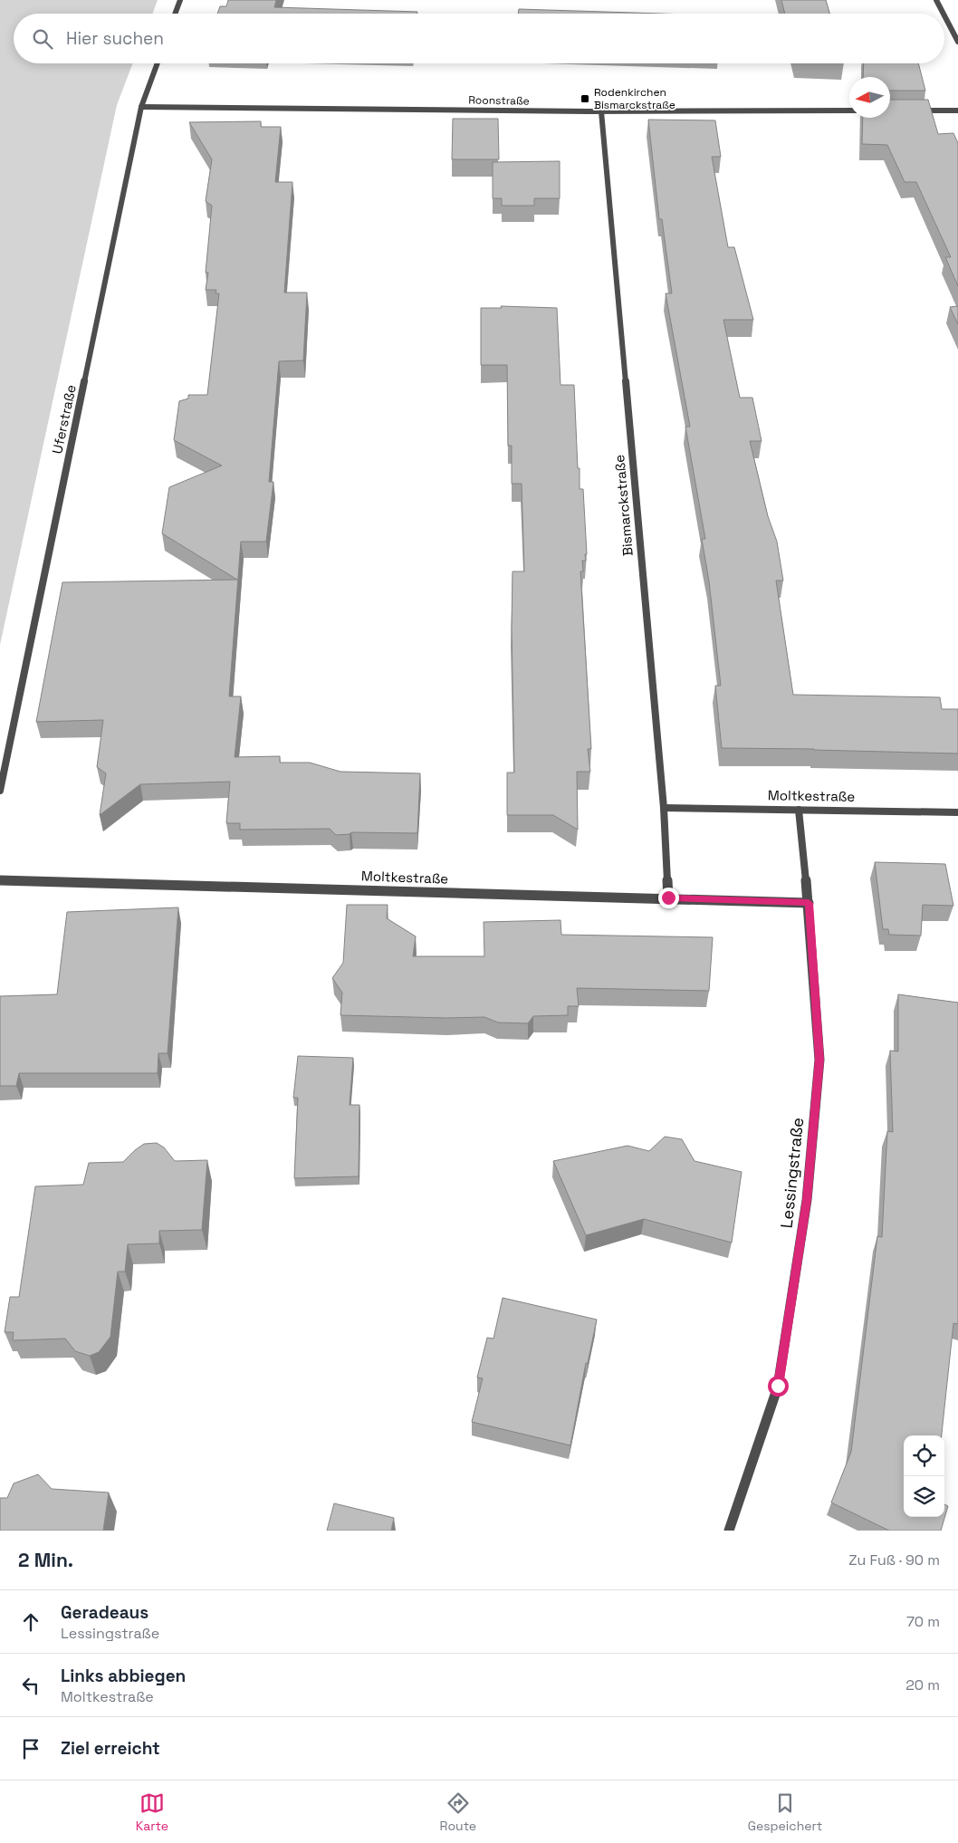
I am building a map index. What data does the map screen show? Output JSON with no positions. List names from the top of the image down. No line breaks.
{"streets":{"street":["Roonstraße","Uferstraße","Bismarckstraße","Moltkestraße","Lessingstraße"]},"crossings":[["Roonstraße","Uferstraße"],["Roonstraße","Bismarckstraße"],["Bismarckstraße","Moltkestraße"],["Moltkestraße","Lessingstraße"]],"places":{"transit":["Rodenkirchen Bismarckstraße"]},"north":"left","page":{"search":"Hier suchen","heading":["2 Min.","Zu Fuß · 90 m"],"list":[["Geradeaus","Lessingstraße","70 m"],["Links abbiegen","Moltkestraße","20 m"],"Ziel erreicht"],"nav":["Karte","Route","Gespeichert"]}}
